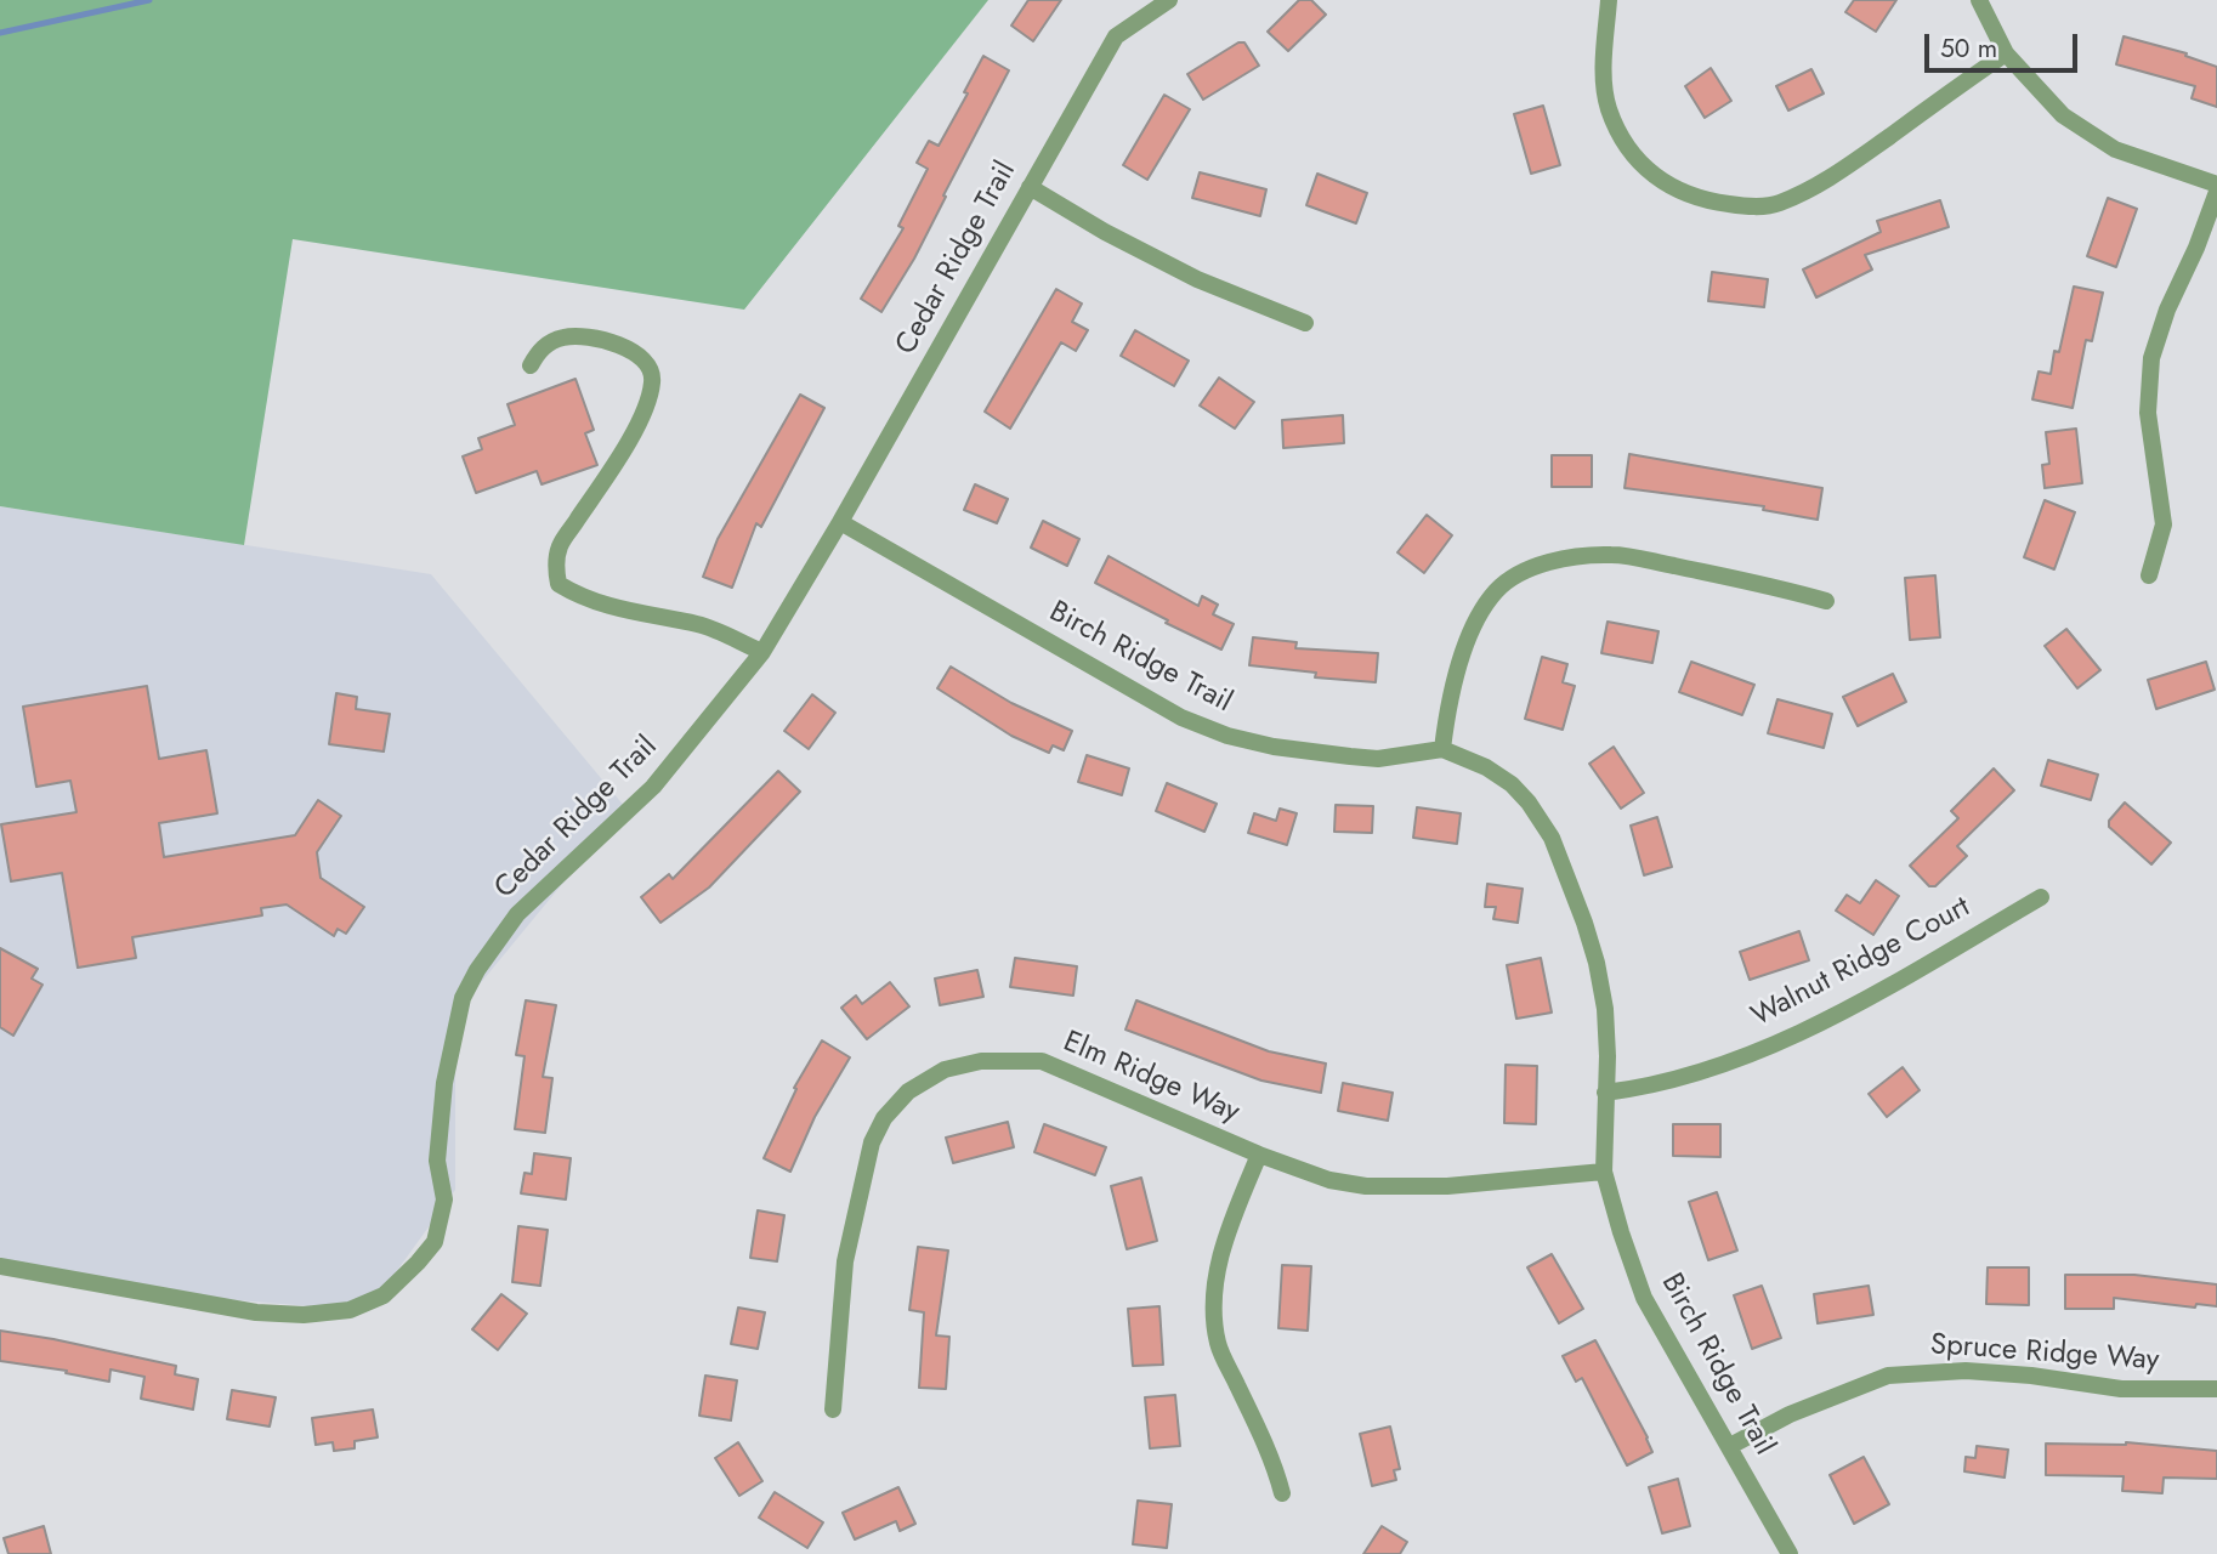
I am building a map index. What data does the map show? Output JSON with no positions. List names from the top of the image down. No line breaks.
{"streets":{"street":["Cedar Ridge Trail","Birch Ridge Trail","Walnut Ridge Court","Elm Ridge Way","Spruce Ridge Way"]},"crossings":[["Cedar Ridge Trail","Birch Ridge Trail"],["Birch Ridge Trail","Walnut Ridge Court"],["Birch Ridge Trail","Elm Ridge Way"],["Birch Ridge Trail","Spruce Ridge Way"]],"scale_bar":"50 m"}
